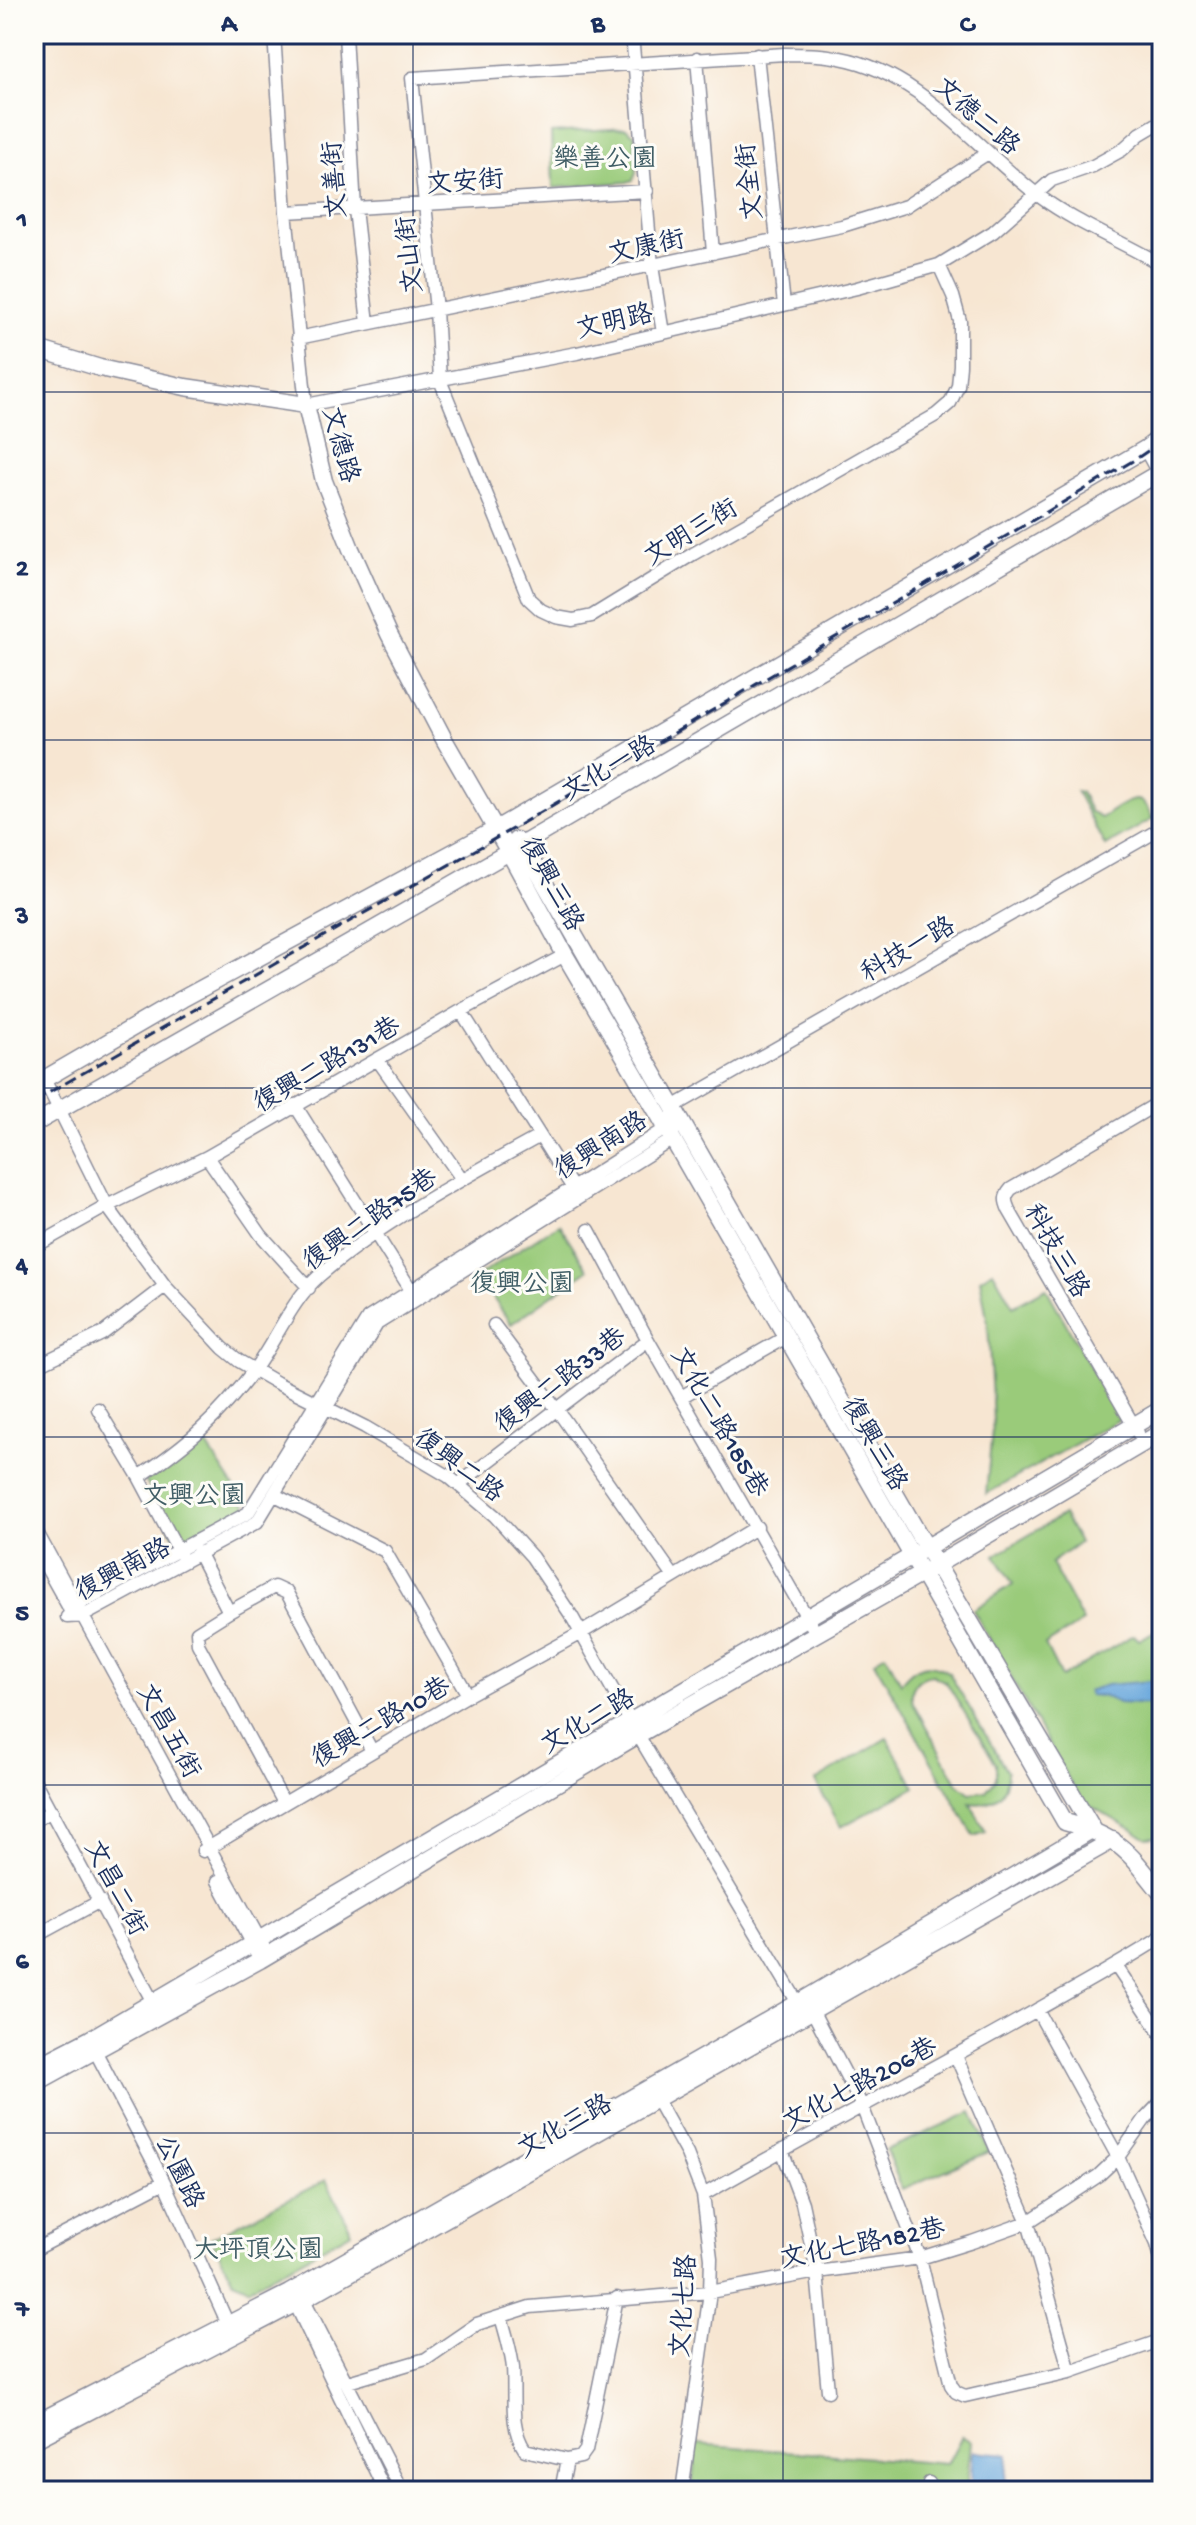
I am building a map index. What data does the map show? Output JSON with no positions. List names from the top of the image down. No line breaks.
{"streets":{"street":["文德二路","文善街","文安街","文全街","文康街","文山街","文明路","文德路","文明三街","文化一路","復興三路","科技一路","復興二路131巷","復興南路","復興二路75巷","科技三路","復興二路33巷","文化二路185巷","復興二路","文化二路","復興二路10巷","文昌五街","文昌二街","文化七路206巷","文化三路","公園路","文化七路182巷","文化七路"]},"crossings":[["文德二路","文全街"],["文德二路","文康街"],["文德二路","文山街"],["文德二路","文明路"],["文善街","文安街"],["文善街","文康街"],["文安街","文山街"],["文安街","文德路"],["文全街","文康街"],["文全街","文明路"],["文康街","文山街"],["文康街","文德路"],["文山街","文明路"],["文山街","文明三街"],["文明路","文德路"],["文明路","文明三街"],["文德路","文化一路"],["文德路","復興三路"],["文化一路","復興三路"],["文化一路","復興二路"],["復興三路","科技一路"],["復興三路","復興二路131巷"],["復興三路","復興南路"],["復興三路","文化二路"],["復興三路","文化三路"],["科技一路","復興南路"],["復興二路131巷","復興二路"],["復興南路","復興二路"],["復興南路","文昌五街"],["復興二路75巷","復興二路"],["科技三路","文化二路"],["復興二路33巷","文化二路185巷"],["復興二路33巷","復興二路"],["文化二路185巷","文化二路"],["文化二路185巷","復興二路10巷"],["復興二路","文化二路"],["復興二路","復興二路10巷"],["復興二路","文化七路206巷"],["復興二路","文化三路"],["復興二路","文化七路182巷"],["文化二路","文昌五街"],["文化二路","文昌二街"],["文化二路","公園路"],["復興二路10巷","文昌五街"],["文化七路206巷","文化七路"],["文化三路","公園路"],["文化三路","文化七路"],["文化七路182巷","文化七路"]],"parks":["樂善公園","復興公園","文興公園","大坪頂公園"],"grid":{"columns":["A","B","C"],"rows":["1","2","3","4","5","6","7"]}}
